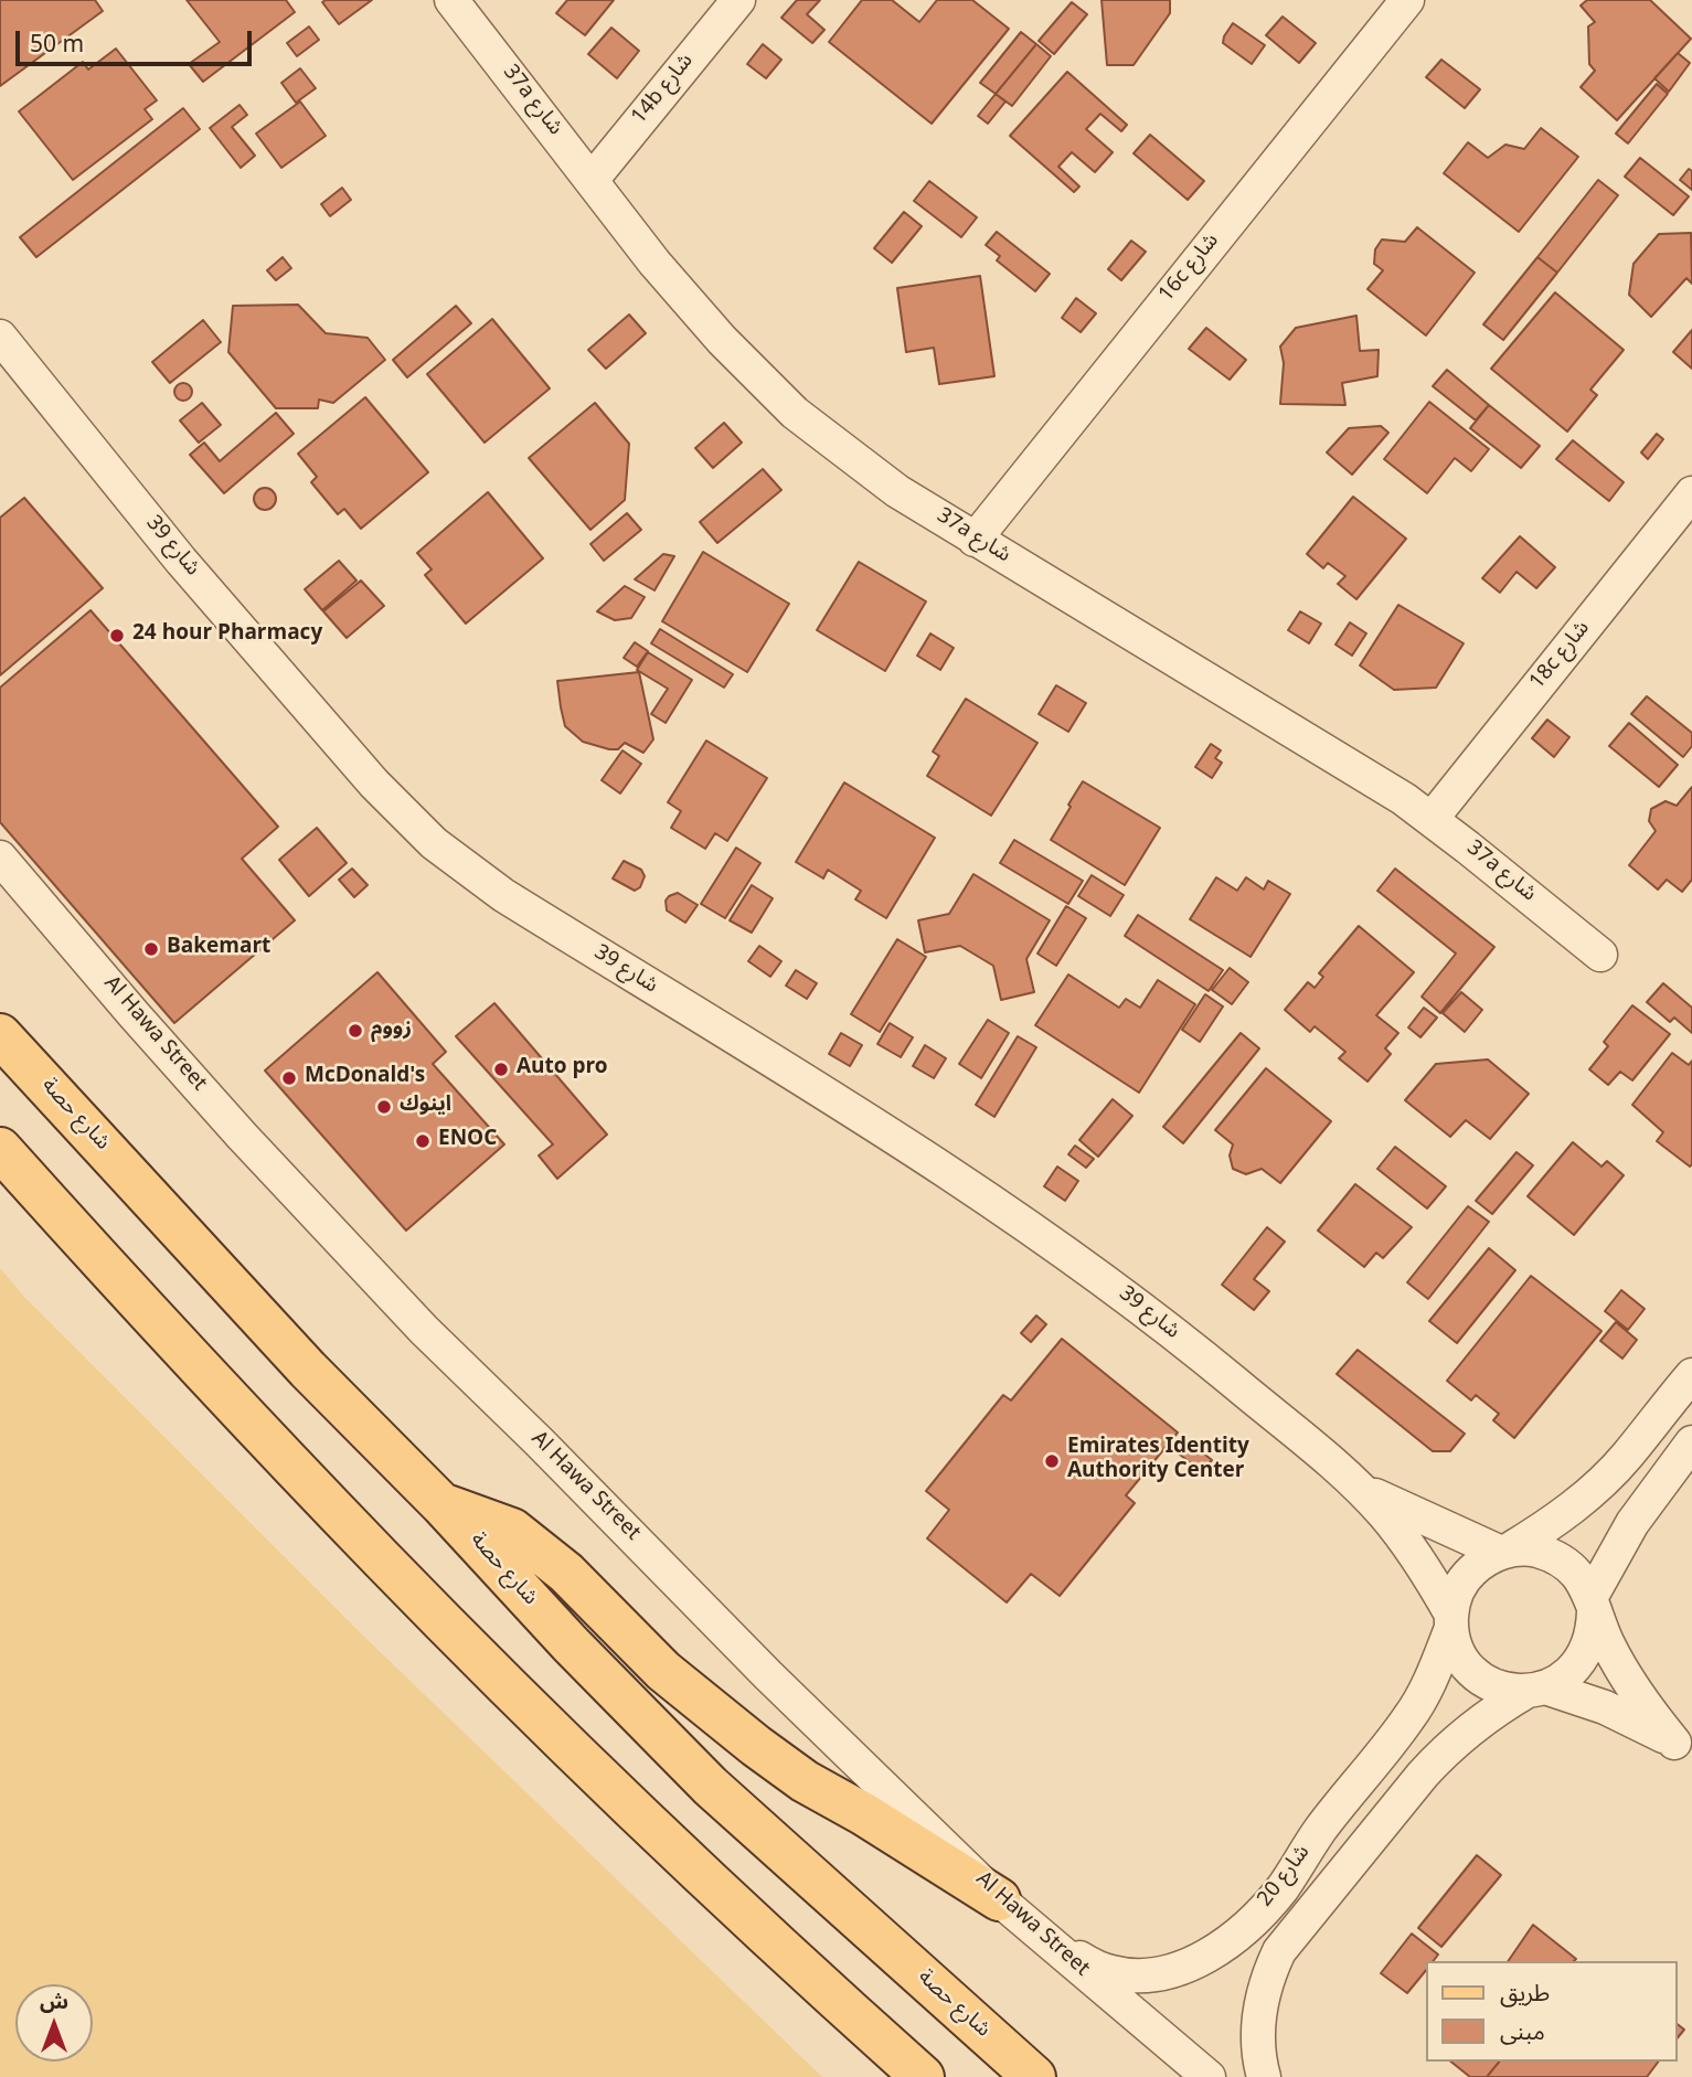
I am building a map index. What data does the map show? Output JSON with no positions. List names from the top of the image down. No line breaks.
{"streets":{"main road":["شارع حصة"],"street":["14b شارع","37a شارع","16c شارع","شارع 39","18c شارع","Al Hawa Street","شارع 20"]},"crossings":[["14b شارع","37a شارع"],["37a شارع","16c شارع"],["37a شارع","18c شارع"],["شارع 39","شارع 20"],["Al Hawa Street","شارع 20"]],"places":["24 hour Pharmacy","Bakemart","زووم","Auto pro","McDonald's","اينوك","ENOC","Emirates Identity Authority Center"],"legend":["طريق","مبنى"],"scale_bar":"50 m","north":"top"}
